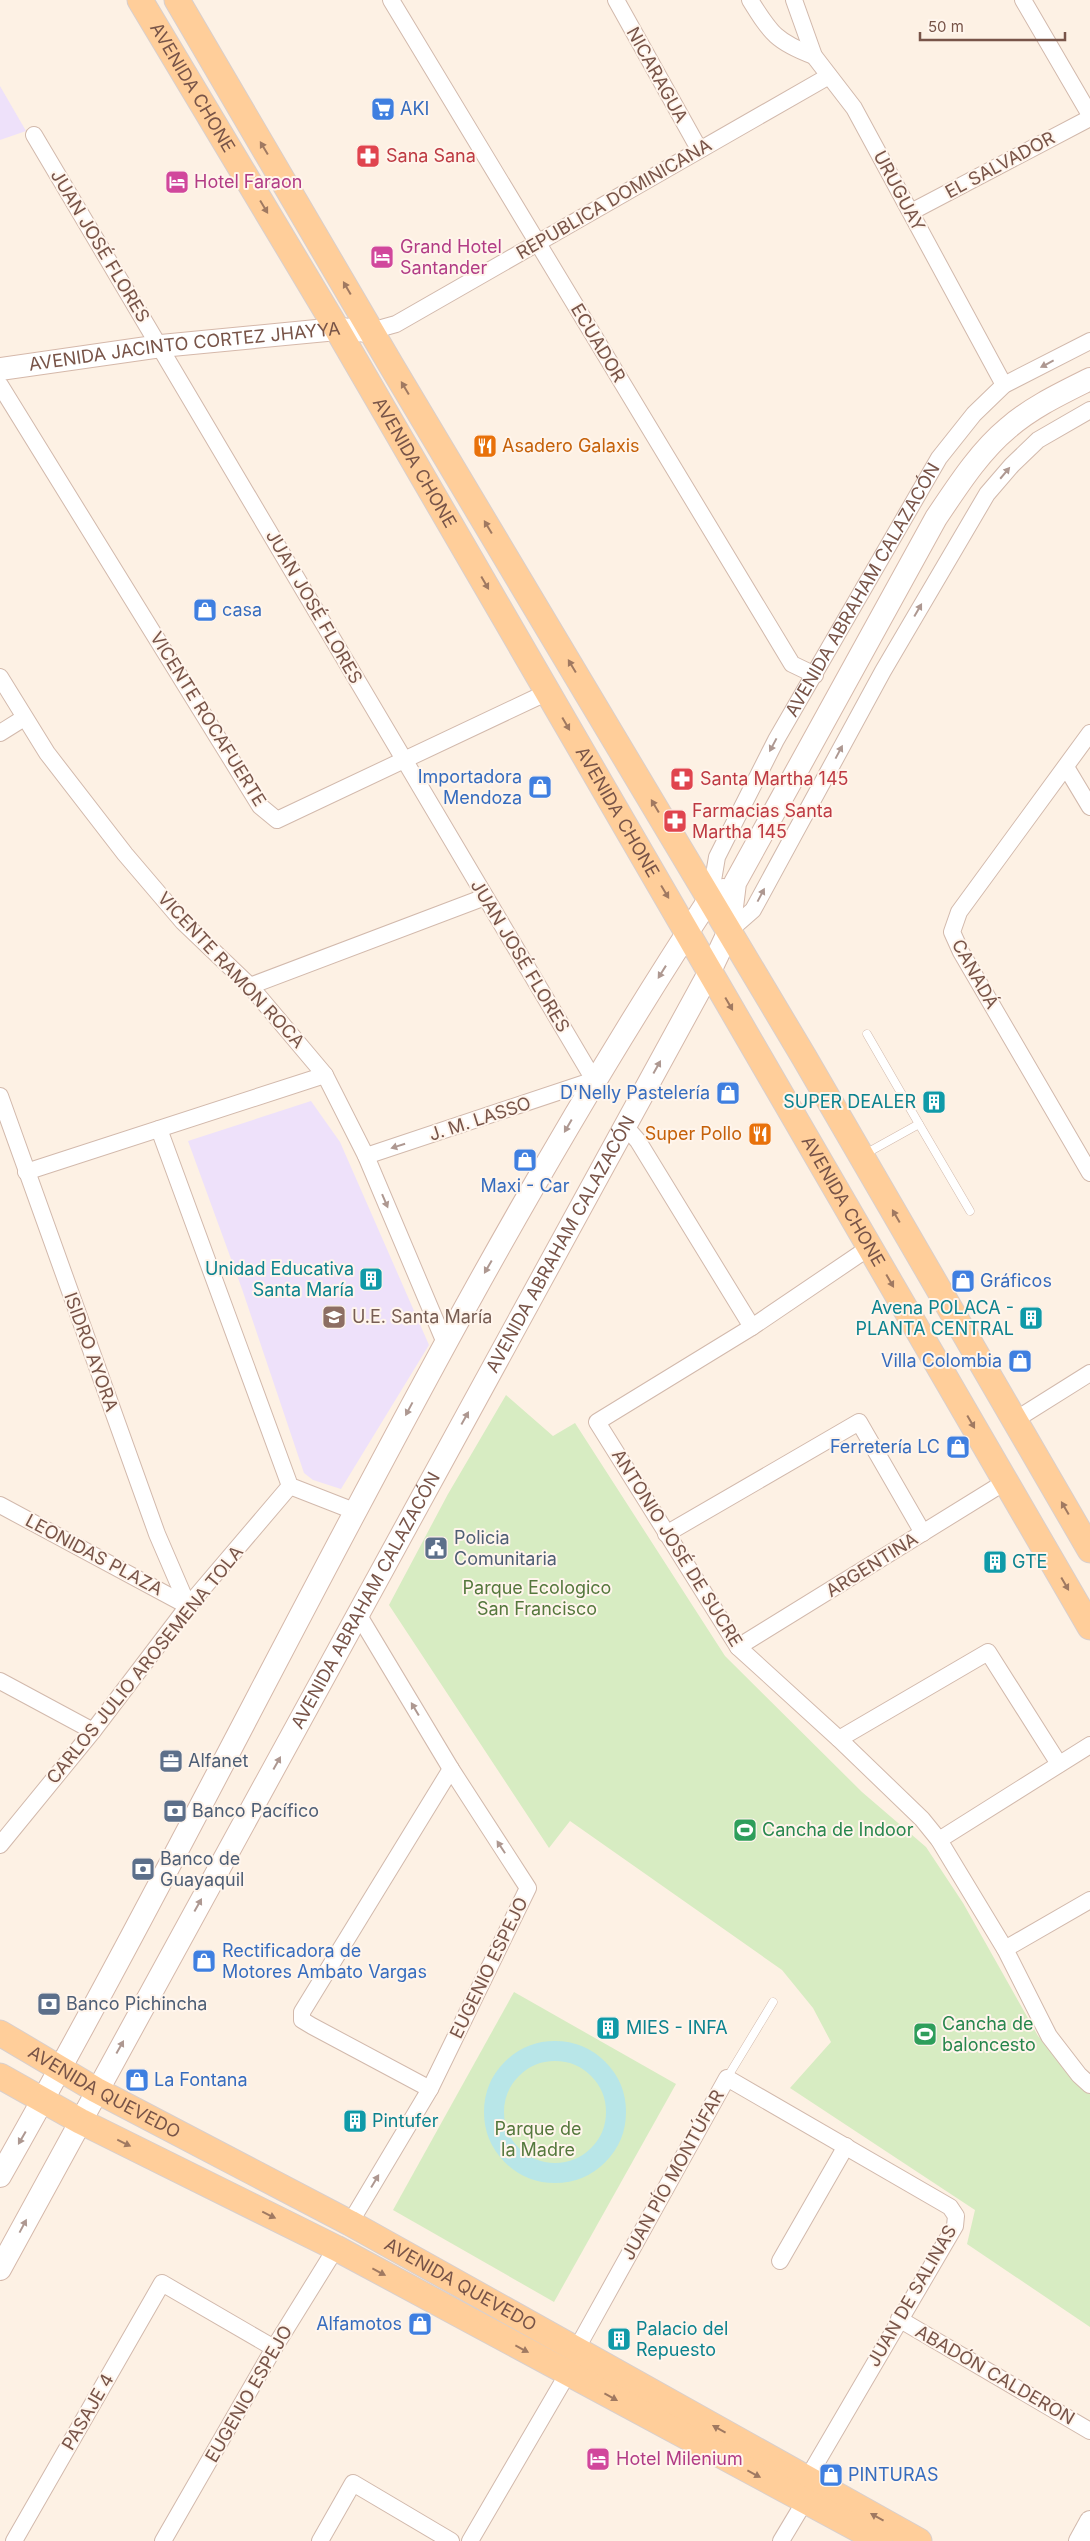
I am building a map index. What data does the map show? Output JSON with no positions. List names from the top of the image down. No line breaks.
{"streets":{"main road":["AVENIDA CHONE","AVENIDA JACINTO CORTEZ JHAYYA","AVENIDA ABRAHAM CALAZACÓN","AVENIDA QUEVEDO"],"street":["NICARAGUA","EL SALVADOR","URUGUAY","REPUBLICA DOMINICANA","JUAN JOSÉ FLORES","ECUADOR","VICENTE ROCAFUERTE","VICENTE RAMON ROCA","CANADÁ","J. M. LASSO","ISIDRO AYORA","ANTONIO JOSÉ DE SUCRE","LEONIDAS PLAZA","ARGENTINA","CARLOS JULIO AROSEMENA TOLA","EUGENIO ESPEJO","JUAN PÍO MONTÚFAR","JUAN DE SALINAS","ABADÓN CALDERON","PASAJE 4"]},"crossings":[["NICARAGUA","REPUBLICA DOMINICANA"],["AVENIDA CHONE","REPUBLICA DOMINICANA"],["AVENIDA CHONE","AVENIDA JACINTO CORTEZ JHAYYA"],["AVENIDA CHONE","AVENIDA ABRAHAM CALAZACÓN"],["AVENIDA CHONE","VICENTE ROCAFUERTE"],["AVENIDA CHONE","ANTONIO JOSÉ DE SUCRE"],["AVENIDA CHONE","ARGENTINA"],["EL SALVADOR","URUGUAY"],["URUGUAY","REPUBLICA DOMINICANA"],["URUGUAY","AVENIDA ABRAHAM CALAZACÓN"],["REPUBLICA DOMINICANA","ECUADOR"],["REPUBLICA DOMINICANA","AVENIDA JACINTO CORTEZ JHAYYA"],["JUAN JOSÉ FLORES","AVENIDA JACINTO CORTEZ JHAYYA"],["JUAN JOSÉ FLORES","AVENIDA ABRAHAM CALAZACÓN"],["JUAN JOSÉ FLORES","VICENTE ROCAFUERTE"],["JUAN JOSÉ FLORES","J. M. LASSO"],["ECUADOR","AVENIDA ABRAHAM CALAZACÓN"],["AVENIDA ABRAHAM CALAZACÓN","VICENTE RAMON ROCA"],["AVENIDA ABRAHAM CALAZACÓN","J. M. LASSO"],["AVENIDA ABRAHAM CALAZACÓN","EUGENIO ESPEJO"],["AVENIDA ABRAHAM CALAZACÓN","AVENIDA QUEVEDO"],["VICENTE RAMON ROCA","J. M. LASSO"],["ISIDRO AYORA","LEONIDAS PLAZA"],["ISIDRO AYORA","CARLOS JULIO AROSEMENA TOLA"],["ANTONIO JOSÉ DE SUCRE","ARGENTINA"],["LEONIDAS PLAZA","CARLOS JULIO AROSEMENA TOLA"],["EUGENIO ESPEJO","AVENIDA QUEVEDO"],["EUGENIO ESPEJO","PASAJE 4"],["AVENIDA QUEVEDO","JUAN PÍO MONTÚFAR"],["AVENIDA QUEVEDO","JUAN DE SALINAS"],["JUAN PÍO MONTÚFAR","JUAN DE SALINAS"],["JUAN DE SALINAS","ABADÓN CALDERON"]],"one_way":["J. M. LASSO","EUGENIO ESPEJO"],"parks":["Parque Ecologico San Francisco","Parque de la Madre"],"places":{"supermarket":["AKI"],"pharmacy":["Sana Sana","Santa Martha 145","Farmacias Santa Martha 145"],"hotel":["Hotel Faraon","Grand Hotel Santander","Hotel Milenium"],"restaurant":["Asadero Galaxis","Super Pollo"],"shop":["casa","Importadora Mendoza","D'Nelly Pastelería","Maxi - Car","Gráficos","Villa Colombia","Ferretería LC","Rectificadora de Motores Ambato Vargas","La Fontana","Alfamotos","PINTURAS"],"building":["SUPER DEALER","Unidad Educativa Santa María","Avena POLACA - PLANTA CENTRAL","GTE","MIES - INFA","Pintufer","Palacio del Repuesto"],"school or university":["U.E. Santa María"],"public building":["Policia Comunitaria"],"office":["Alfanet"],"bank":["Banco Pacífico","Banco de Guayaquil","Banco Pichincha"],"sports":["Cancha de Indoor","Cancha de baloncesto"]},"scale_bar":"50 m"}
